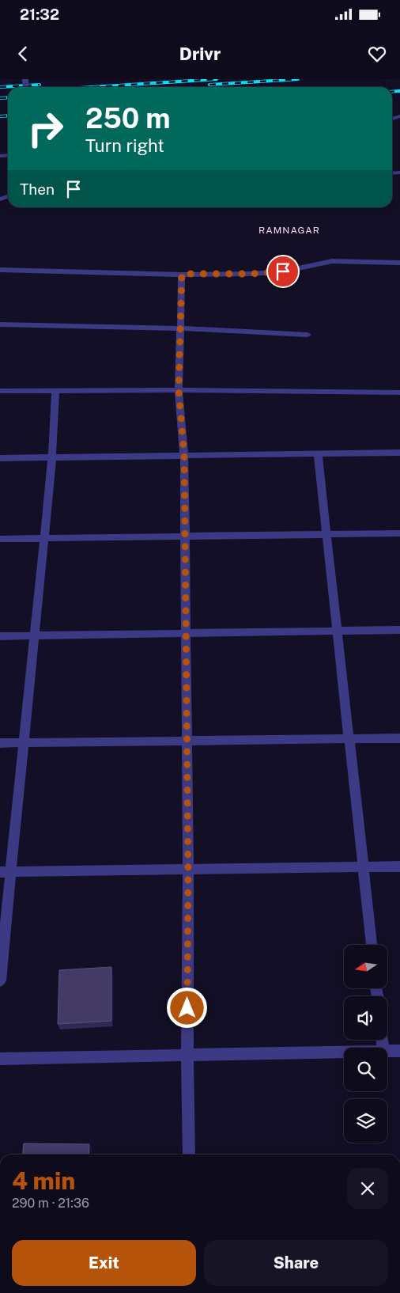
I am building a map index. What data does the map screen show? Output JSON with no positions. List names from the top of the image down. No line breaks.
{"districts":["RAMNAGAR"],"north":"left","page":{"status":"21:32","header":"Drivr","turn":["250 m","Turn right"],"then":"Then","heading":["4 min","290 m · 21:36"],"buttons":["Exit","Share"]}}
